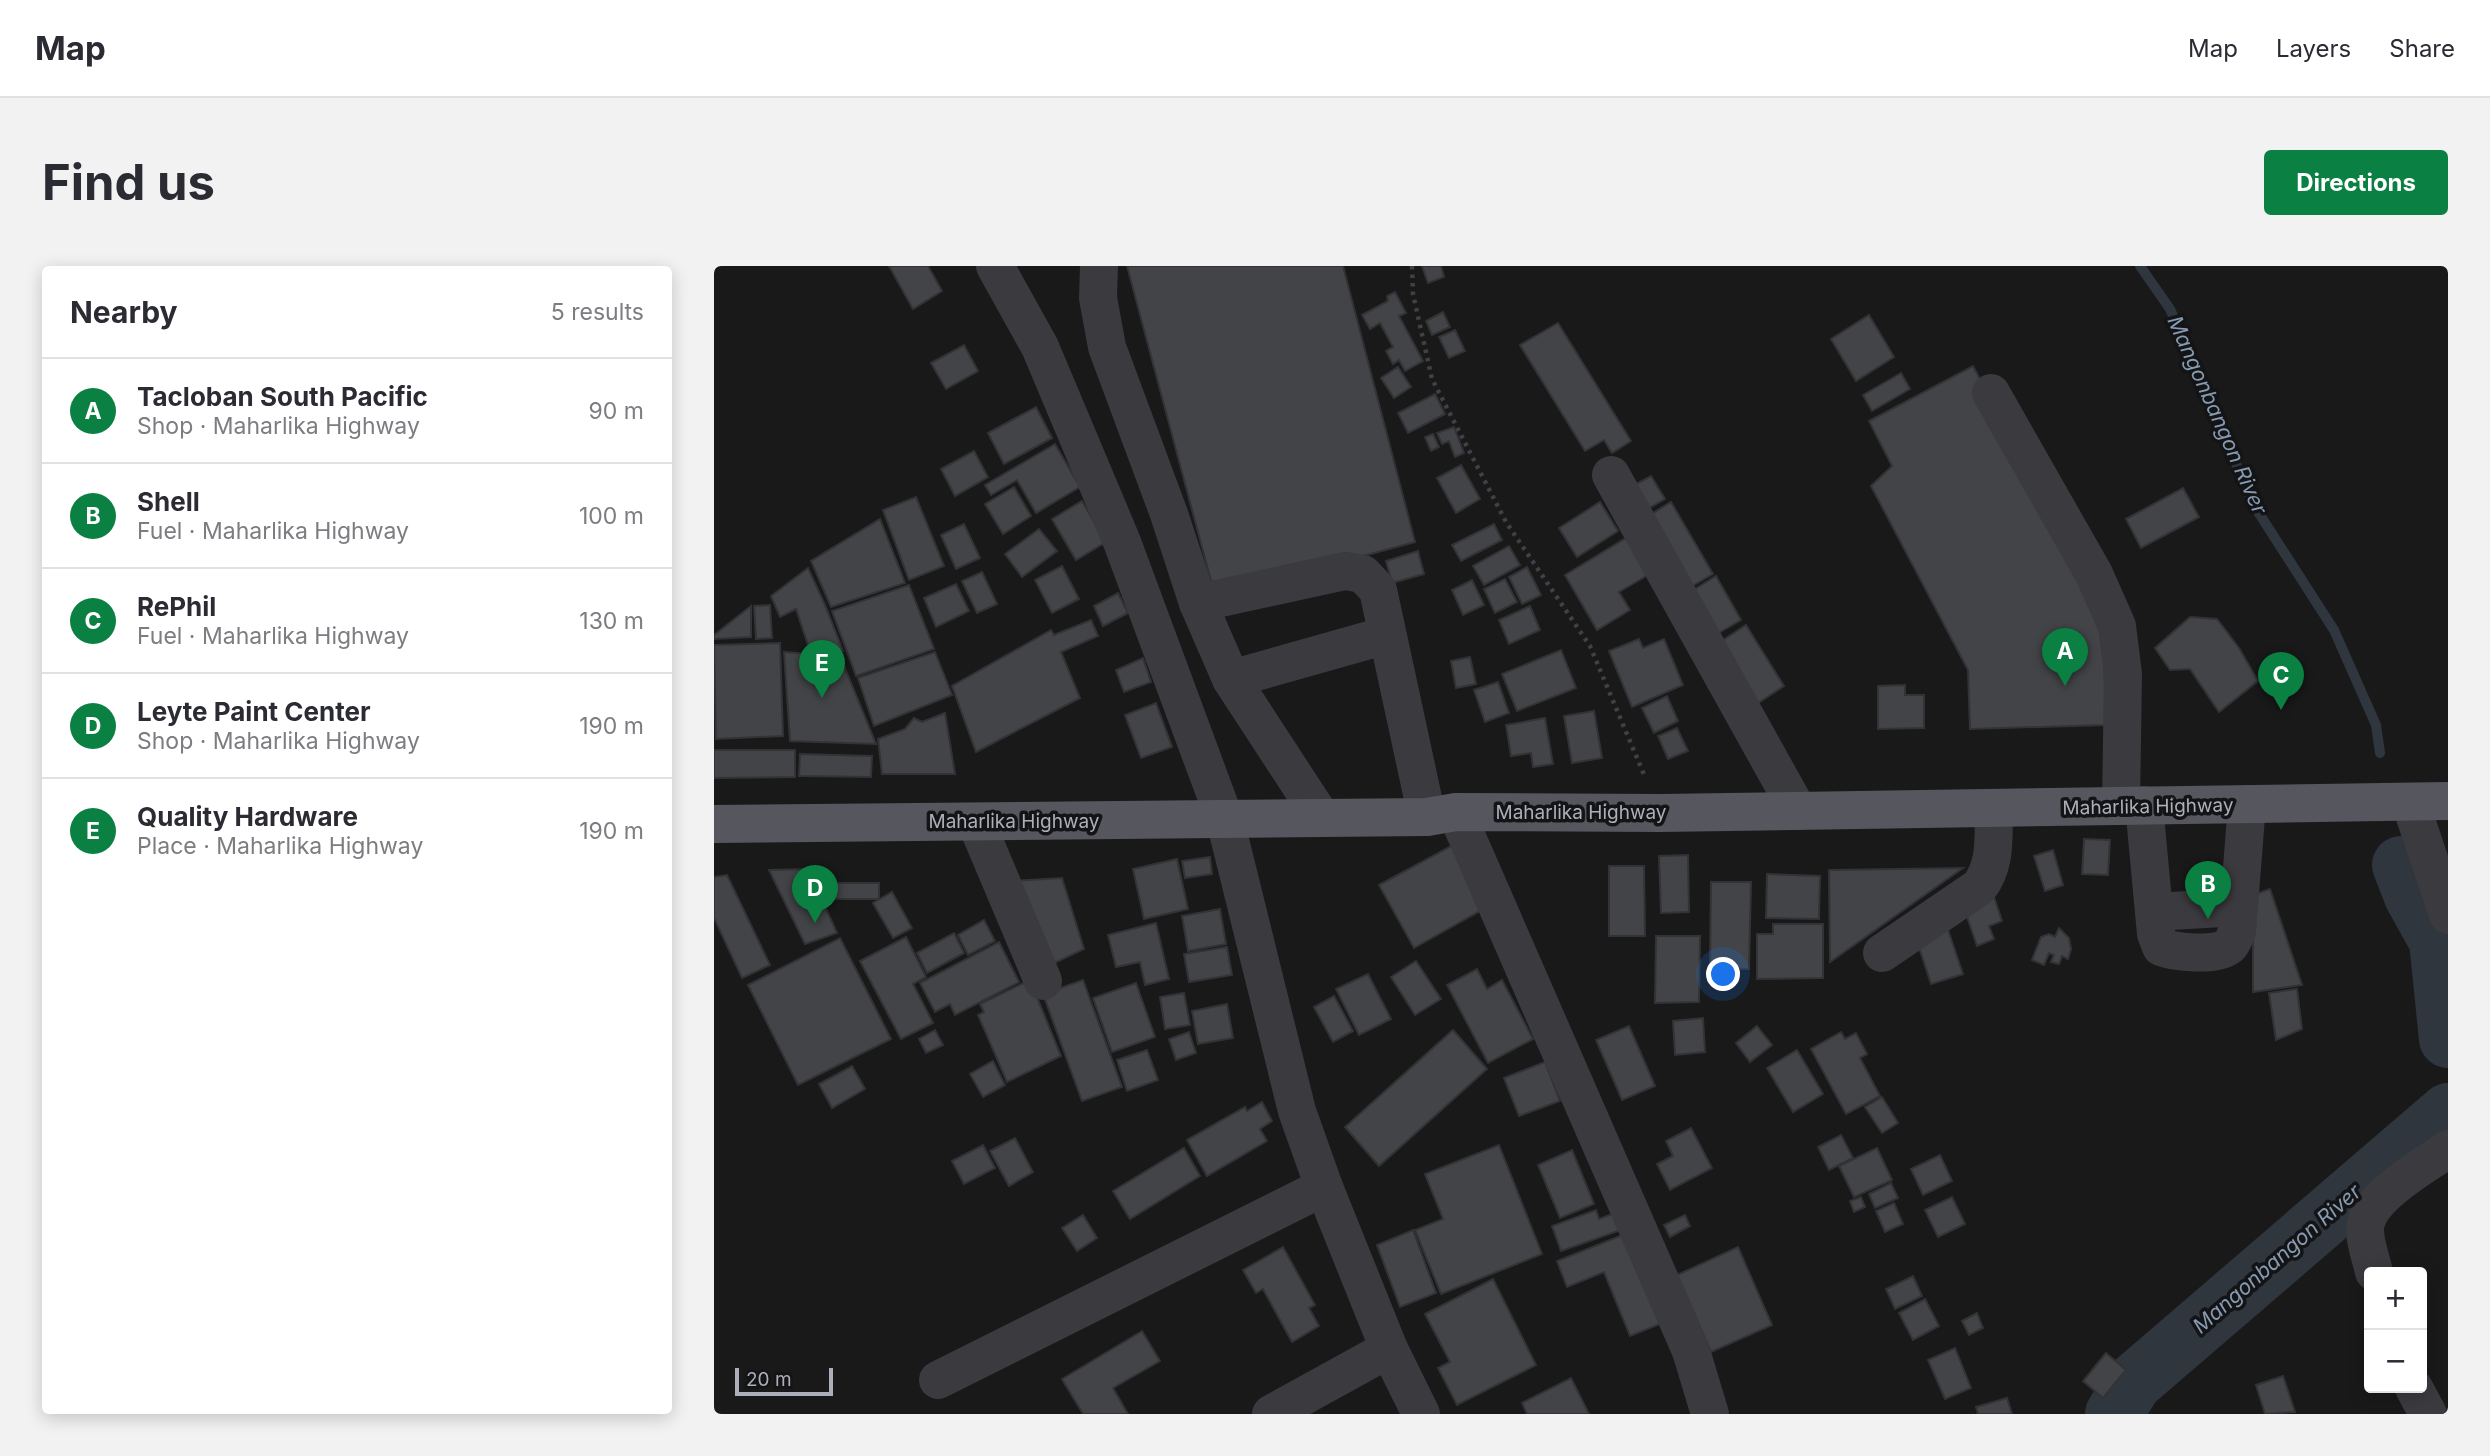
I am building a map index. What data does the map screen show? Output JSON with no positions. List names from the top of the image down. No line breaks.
{"streets":{"main road":["Maharlika Highway"]},"water":["Mangonbangon River"],"scale_bar":"20 m","page":{"header":"Map","nav":["Map","Layers","Share"],"buttons":"Directions","title":"Find us","heading":["Nearby","5 results"],"list":[{"mark":"A","name":"Tacloban South Pacific","note":"Shop · Maharlika Highway","value":"90 m"},{"mark":"B","name":"Shell","note":"Fuel · Maharlika Highway","value":"100 m"},{"mark":"C","name":"RePhil","note":"Fuel · Maharlika Highway","value":"130 m"},{"mark":"D","name":"Leyte Paint Center","note":"Shop · Maharlika Highway","value":"190 m"},{"mark":"E","name":"Quality Hardware","note":"Place · Maharlika Highway","value":"190 m"}],"pins":["A","E","C","B","D"],"map_buttons":["+","−"],"scale":"20 m"}}
